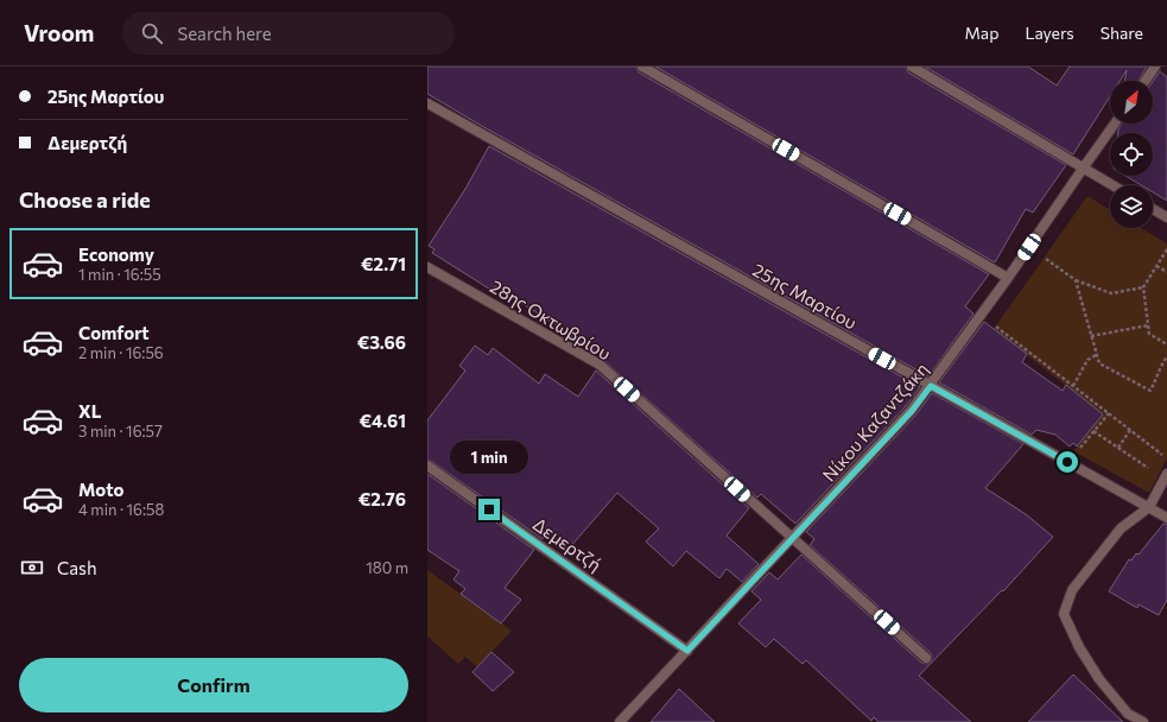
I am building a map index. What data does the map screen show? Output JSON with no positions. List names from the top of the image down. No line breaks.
{"streets":{"street":["25ης Μαρτίου","28ης Οκτωβρίου","Νίκου Καζαντζάκη","Δεμερτζή"]},"crossings":[["25ης Μαρτίου","Νίκου Καζαντζάκη"],["28ης Οκτωβρίου","Νίκου Καζαντζάκη"],["Νίκου Καζαντζάκη","Δεμερτζή"]],"north":"top right","page":{"header":"Vroom","search":"Search here","nav":["Map","Layers","Share"],"banner":["25ης Μαρτίου","Δεμερτζή"],"heading":"Choose a ride","list":[{"name":"Economy","note":"1 min · 16:55","value":"€2.71"},{"name":"Comfort","note":"2 min · 16:56","value":"€3.66"},{"name":"XL","note":"3 min · 16:57","value":"€4.61"},{"name":"Moto","note":"4 min · 16:58","value":"€2.76"}],"bubble":"1 min","pay":["Cash","180 m"],"buttons":"Confirm"}}
